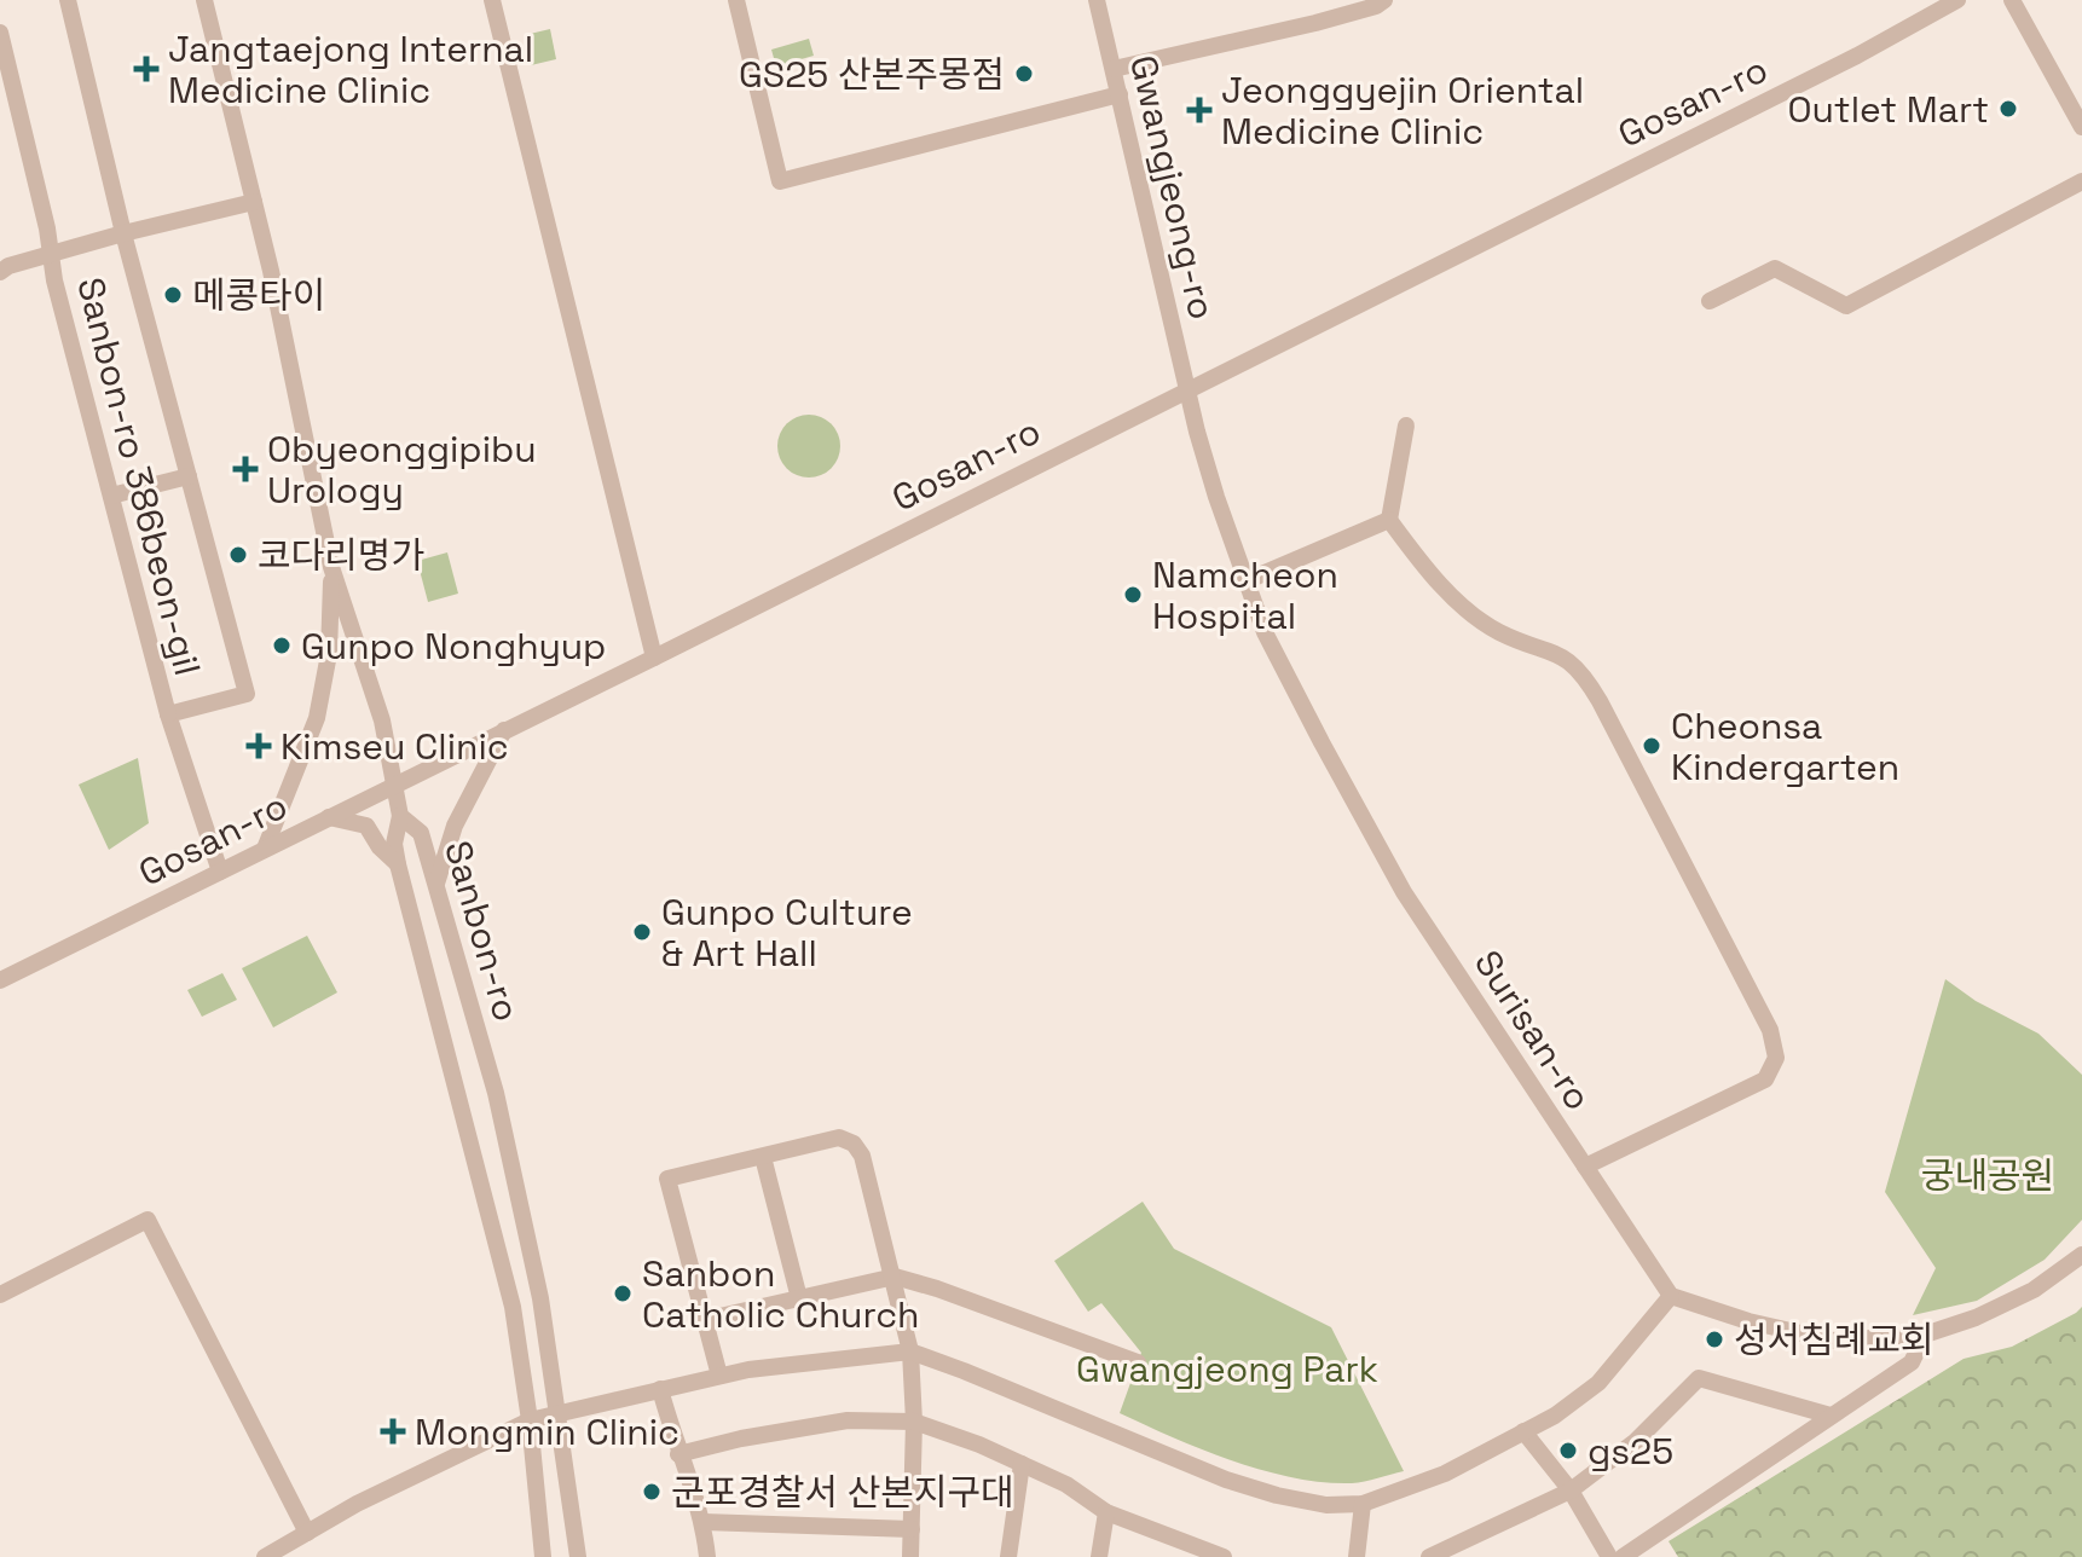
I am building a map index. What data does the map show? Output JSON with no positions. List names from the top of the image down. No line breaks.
{"streets":{"street":["Gosan-ro","Gwangjeong-ro","Sanbon-ro 386beon-gil","Sanbon-ro","Surisan-ro"]},"crossings":[["Gosan-ro","Gwangjeong-ro"],["Gosan-ro","Sanbon-ro 386beon-gil"],["Gosan-ro","Sanbon-ro"],["Gosan-ro","Surisan-ro"],["Gwangjeong-ro","Surisan-ro"],["Sanbon-ro 386beon-gil","Sanbon-ro"]],"parks":["궁내공원","Gwangjeong Park"],"places":{"health":["Jangtaejong Internal Medicine Clinic","Jeonggyejin Oriental Medicine Clinic","Obyeonggipibu Urology","Kimseu Clinic","Mongmin Clinic"],"other":["GS25 산본주몽점","Outlet Mart","메콩타이","코다리명가","Namcheon Hospital","Gunpo Nonghyup","Cheonsa Kindergarten","Gunpo Culture & Art Hall","Sanbon Catholic Church","성서침례교회","gs25","군포경찰서 산본지구대"]}}
